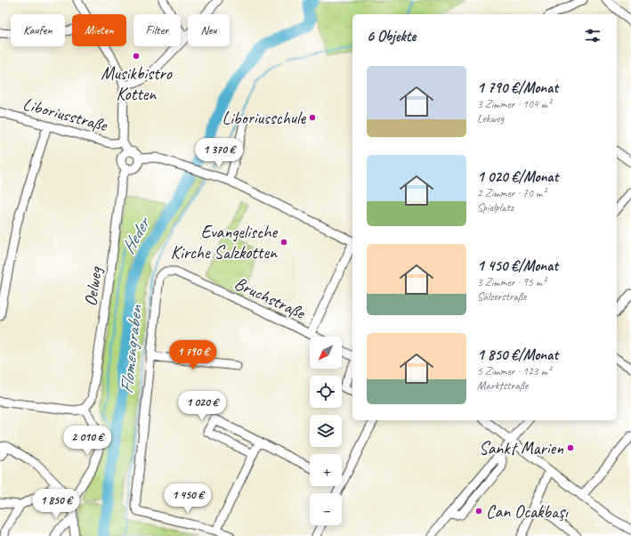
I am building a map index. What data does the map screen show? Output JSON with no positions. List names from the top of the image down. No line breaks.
{"streets":{"street":["Liboriusstraße","Oelweg","Bruchstraße"]},"water":["Heder","Flomengraben"],"places":["Musikbistro Kotten","Liboriusschule","Evangelische Kirche Salzkotten","Sankt Marien","Can Ocakbaşı"],"north":"bottom left","page":{"chip":["Kaufen","Mieten","Filter","Neu"],"heading":"6 Objekte","list":[{"name":"1 790 €/Monat","note":"3 Zimmer · 104 m² · Lekweg"},{"name":"1 020 €/Monat","note":"2 Zimmer · 70 m² · Spielplatz"},{"name":"1 450 €/Monat","note":"3 Zimmer · 95 m² · Sälzerstraße"},{"name":"1 850 €/Monat","note":"5 Zimmer · 123 m² · Marktstraße"}],"price":["1 370 €","1 790 €","1 020 €","2 010 €","1 450 €","1 850 €"],"map_buttons":["+","−"]}}
